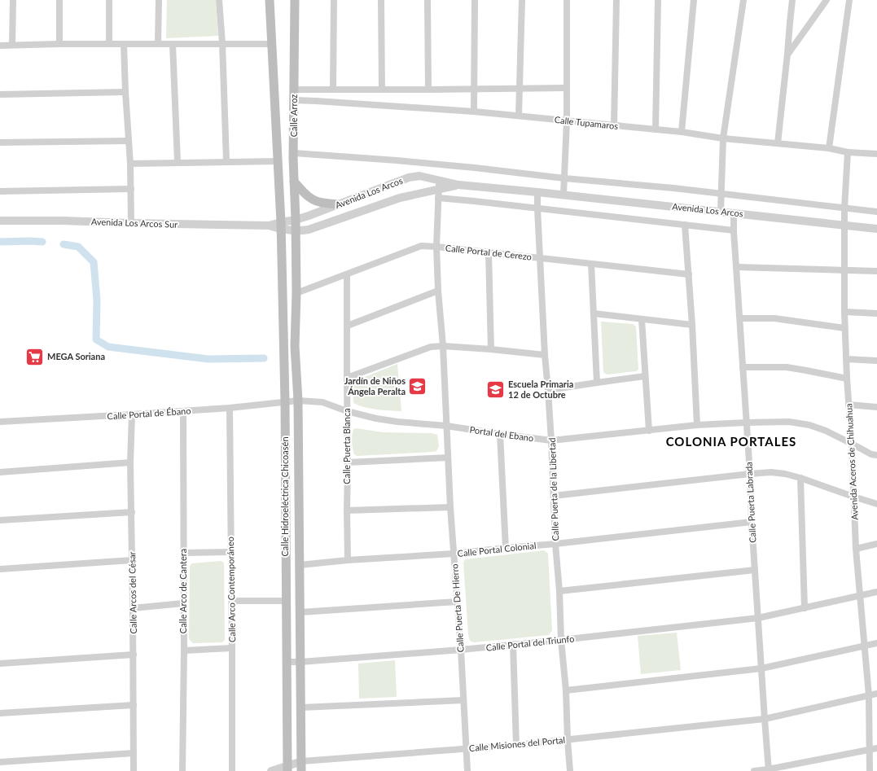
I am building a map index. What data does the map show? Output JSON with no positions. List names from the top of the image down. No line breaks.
{"streets":{"main road":["Calle Arroz","Calle Hidroeléctrica Chicoasén"],"street":["Calle Tupamaros","Avenida Los Arcos","Avenida Los Arcos Sur","Calle Portal de Cerezo","Calle Portal de Ébano","Portal del Ebano","Calle Puerta Blanca","Avenida Aceros de Chihuahua","Calle Puerta de la Libertad","Calle Puerta Labrada","Calle Portal Colonial","Calle Arco Contemporáneo","Calle Arco de Cantera","Calle Arcos del César","Calle Puerta De Hierro","Calle Portal del Triunfo","Calle Misiones del Portal"]},"crossings":[["Calle Arroz","Calle Tupamaros"],["Calle Arroz","Avenida Los Arcos"],["Calle Arroz","Avenida Los Arcos Sur"],["Calle Arroz","Calle Hidroeléctrica Chicoasén"],["Calle Tupamaros","Avenida Aceros de Chihuahua"],["Avenida Los Arcos","Avenida Los Arcos Sur"],["Avenida Los Arcos","Avenida Aceros de Chihuahua"],["Avenida Los Arcos","Calle Puerta de la Libertad"],["Avenida Los Arcos","Calle Hidroeléctrica Chicoasén"],["Avenida Los Arcos","Calle Puerta Labrada"],["Avenida Los Arcos","Calle Puerta De Hierro"],["Avenida Los Arcos Sur","Calle Hidroeléctrica Chicoasén"],["Calle Portal de Cerezo","Calle Puerta Blanca"],["Calle Portal de Cerezo","Calle Puerta de la Libertad"],["Calle Portal de Cerezo","Calle Hidroeléctrica Chicoasén"],["Calle Portal de Cerezo","Calle Puerta De Hierro"],["Calle Portal de Ébano","Portal del Ebano"],["Calle Portal de Ébano","Calle Hidroeléctrica Chicoasén"],["Calle Portal de Ébano","Calle Arco Contemporáneo"],["Calle Portal de Ébano","Calle Arco de Cantera"],["Calle Portal de Ébano","Calle Arcos del César"],["Portal del Ebano","Calle Puerta Blanca"],["Portal del Ebano","Avenida Aceros de Chihuahua"],["Portal del Ebano","Calle Puerta de la Libertad"],["Portal del Ebano","Calle Hidroeléctrica Chicoasén"],["Portal del Ebano","Calle Puerta Labrada"],["Portal del Ebano","Calle Puerta De Hierro"],["Calle Puerta Blanca","Calle Portal Colonial"],["Avenida Aceros de Chihuahua","Calle Portal del Triunfo"],["Avenida Aceros de Chihuahua","Calle Misiones del Portal"],["Calle Puerta de la Libertad","Calle Portal Colonial"],["Calle Puerta de la Libertad","Calle Portal del Triunfo"],["Calle Puerta de la Libertad","Calle Misiones del Portal"],["Calle Hidroeléctrica Chicoasén","Calle Portal Colonial"],["Calle Hidroeléctrica Chicoasén","Calle Portal del Triunfo"],["Calle Hidroeléctrica Chicoasén","Calle Misiones del Portal"],["Calle Puerta Labrada","Calle Portal Colonial"],["Calle Puerta Labrada","Calle Portal del Triunfo"],["Calle Puerta Labrada","Calle Misiones del Portal"],["Calle Portal Colonial","Calle Puerta De Hierro"],["Calle Puerta De Hierro","Calle Portal del Triunfo"],["Calle Puerta De Hierro","Calle Misiones del Portal"]],"districts":["COLONIA PORTALES"],"places":{"supermarket":["MEGA Soriana"],"school or university":["Jardín de Niños Ángela Peralta","Escuela Primaria 12 de Octubre"]}}
